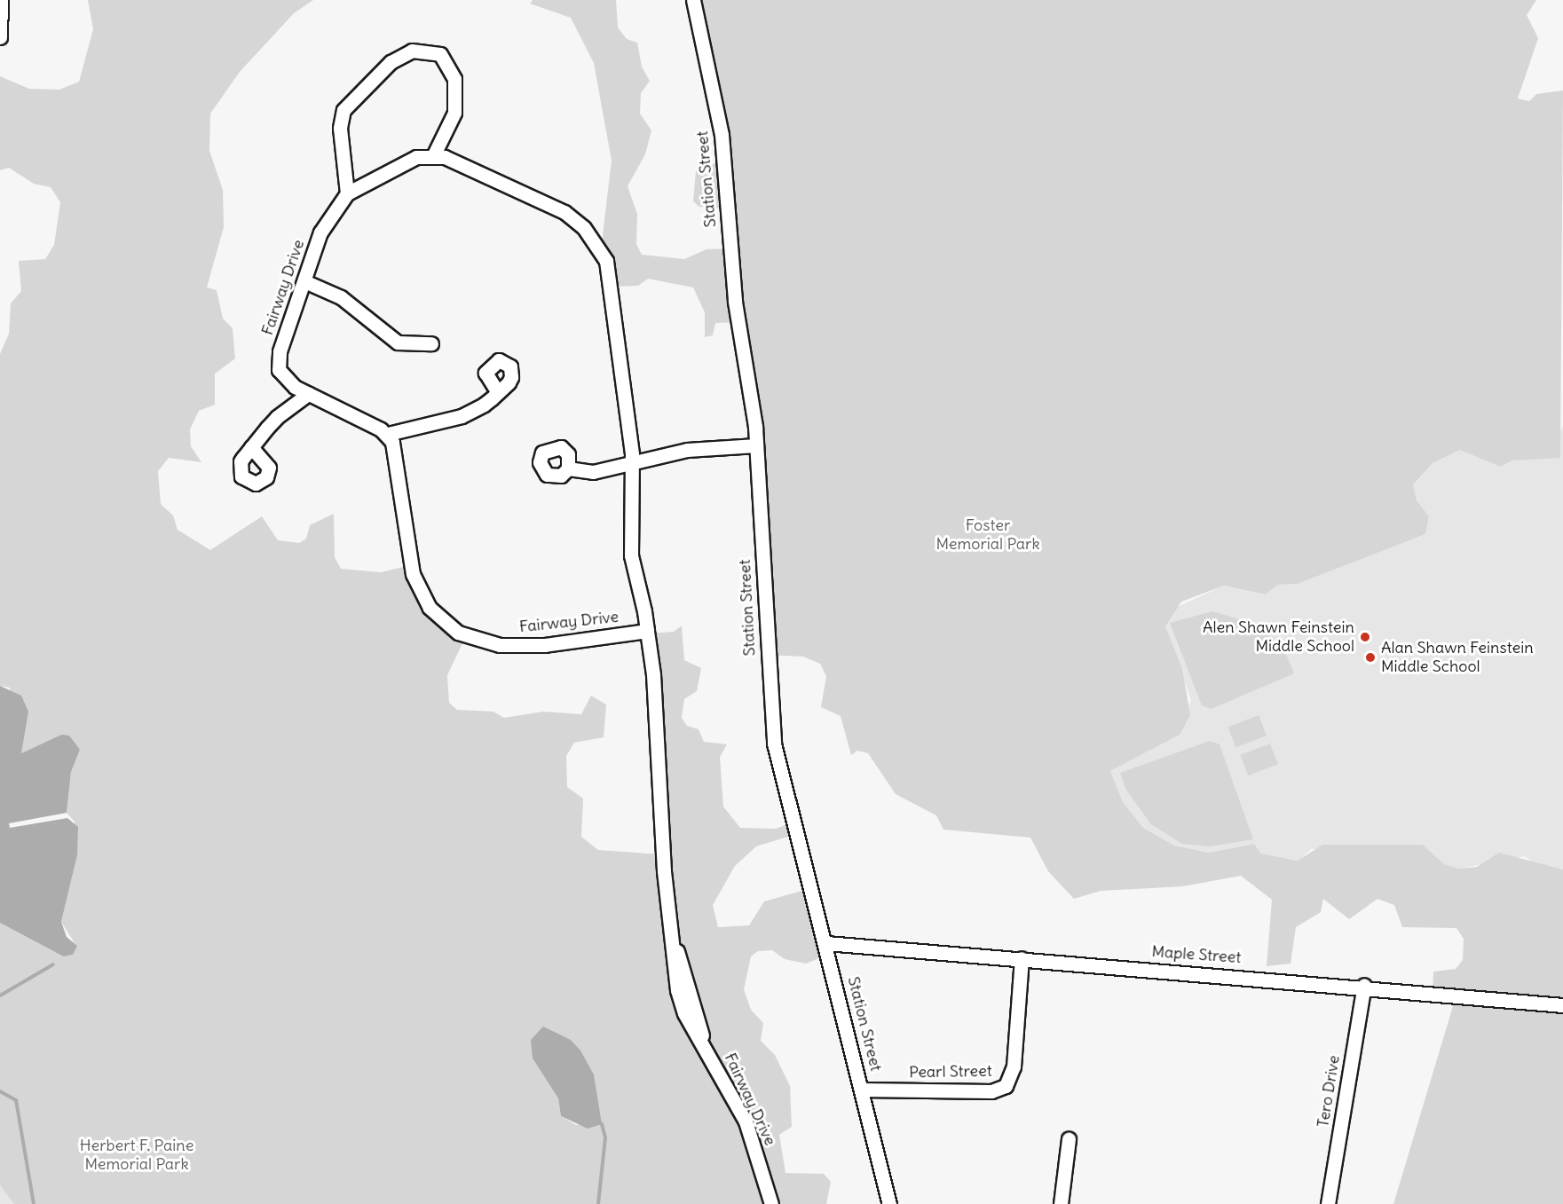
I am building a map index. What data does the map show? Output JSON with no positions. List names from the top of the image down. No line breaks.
{"streets":{"street":["Station Street","Fairway Drive","Maple Street","Pearl Street","Tero Drive"]},"crossings":[["Station Street","Maple Street"],["Station Street","Pearl Street"],["Maple Street","Pearl Street"],["Maple Street","Tero Drive"]],"parks":["Foster Memorial Park","Herbert F. Paine Memorial Park"],"places":["Alen Shawn Feinstein Middle School","Alan Shawn Feinstein Middle School"]}
